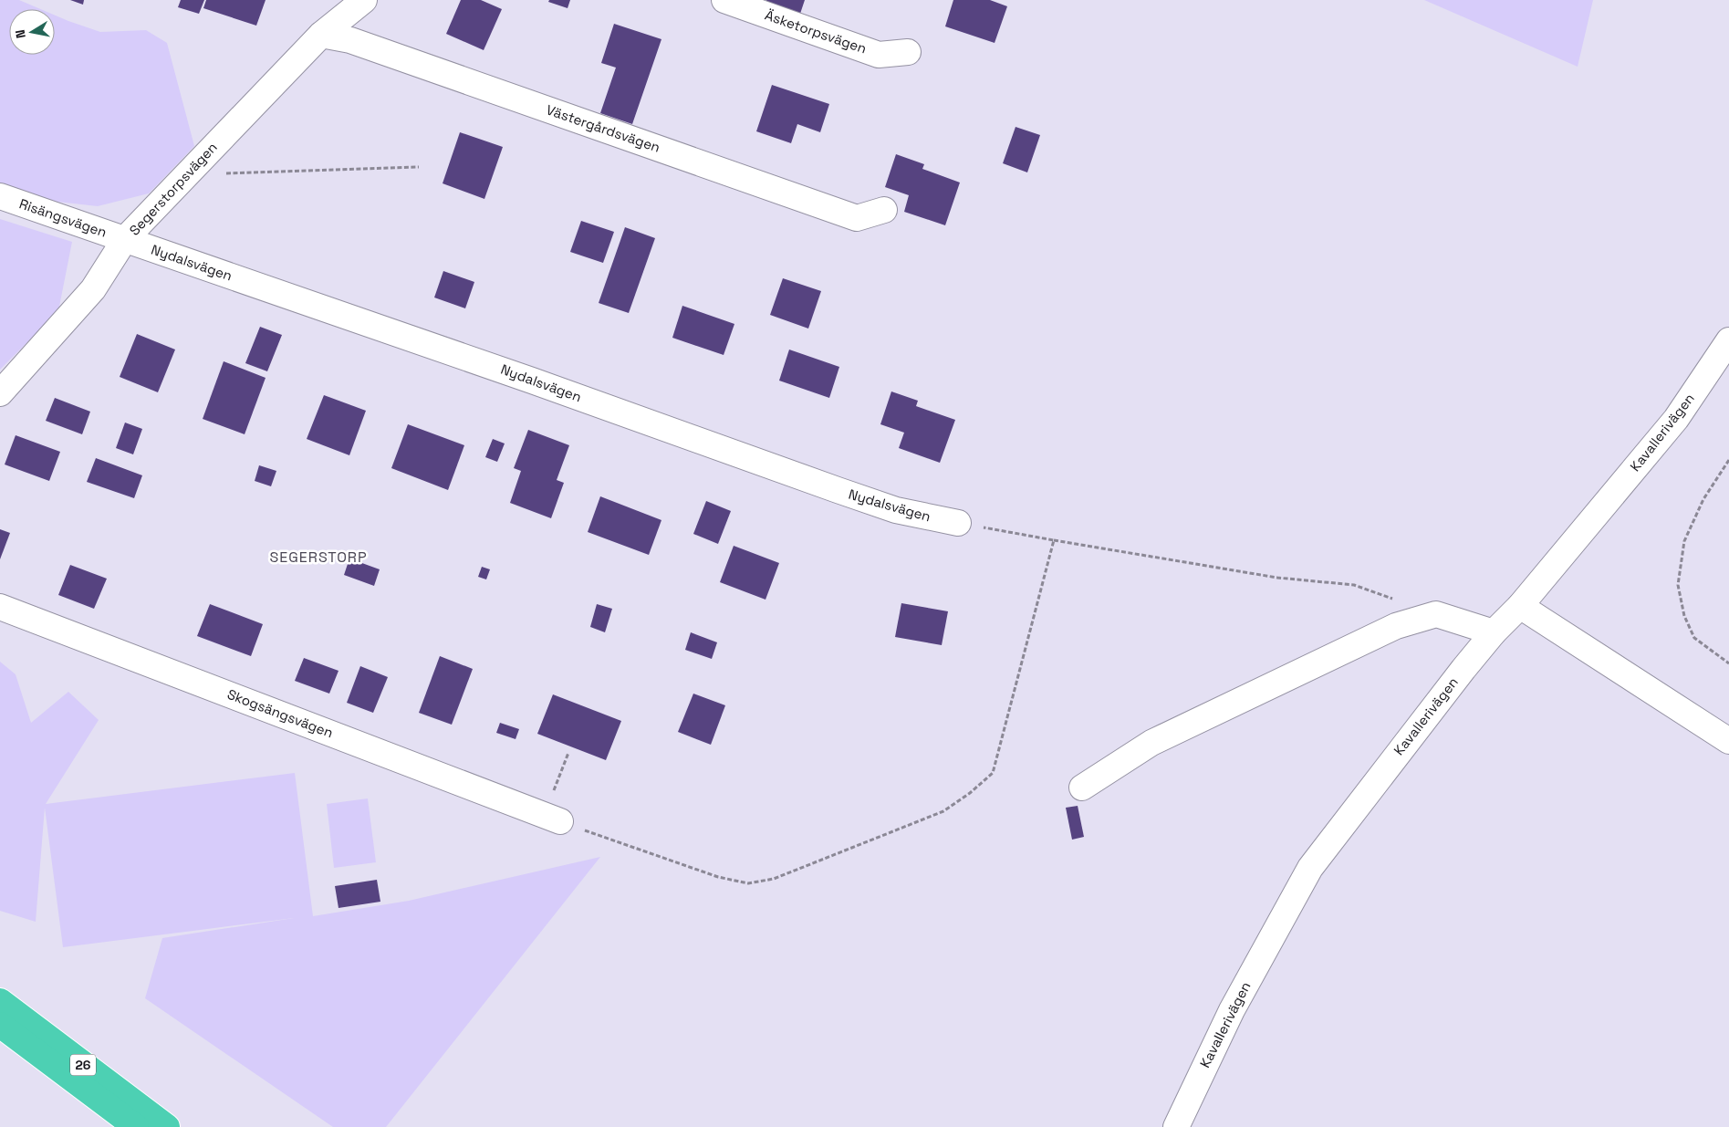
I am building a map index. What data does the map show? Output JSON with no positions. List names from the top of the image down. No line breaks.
{"streets":{"highway":["26"],"street":["Äsketorpsvägen","Västergårdsvägen","Segerstorpsvägen","Risängsvägen","Nydalsvägen","Kavallerivägen","Skogsängsvägen"]},"crossings":[["Västergårdsvägen","Segerstorpsvägen"],["Segerstorpsvägen","Risängsvägen"],["Segerstorpsvägen","Nydalsvägen"],["Risängsvägen","Nydalsvägen"]],"districts":["SEGERSTORP"],"north":"left"}
